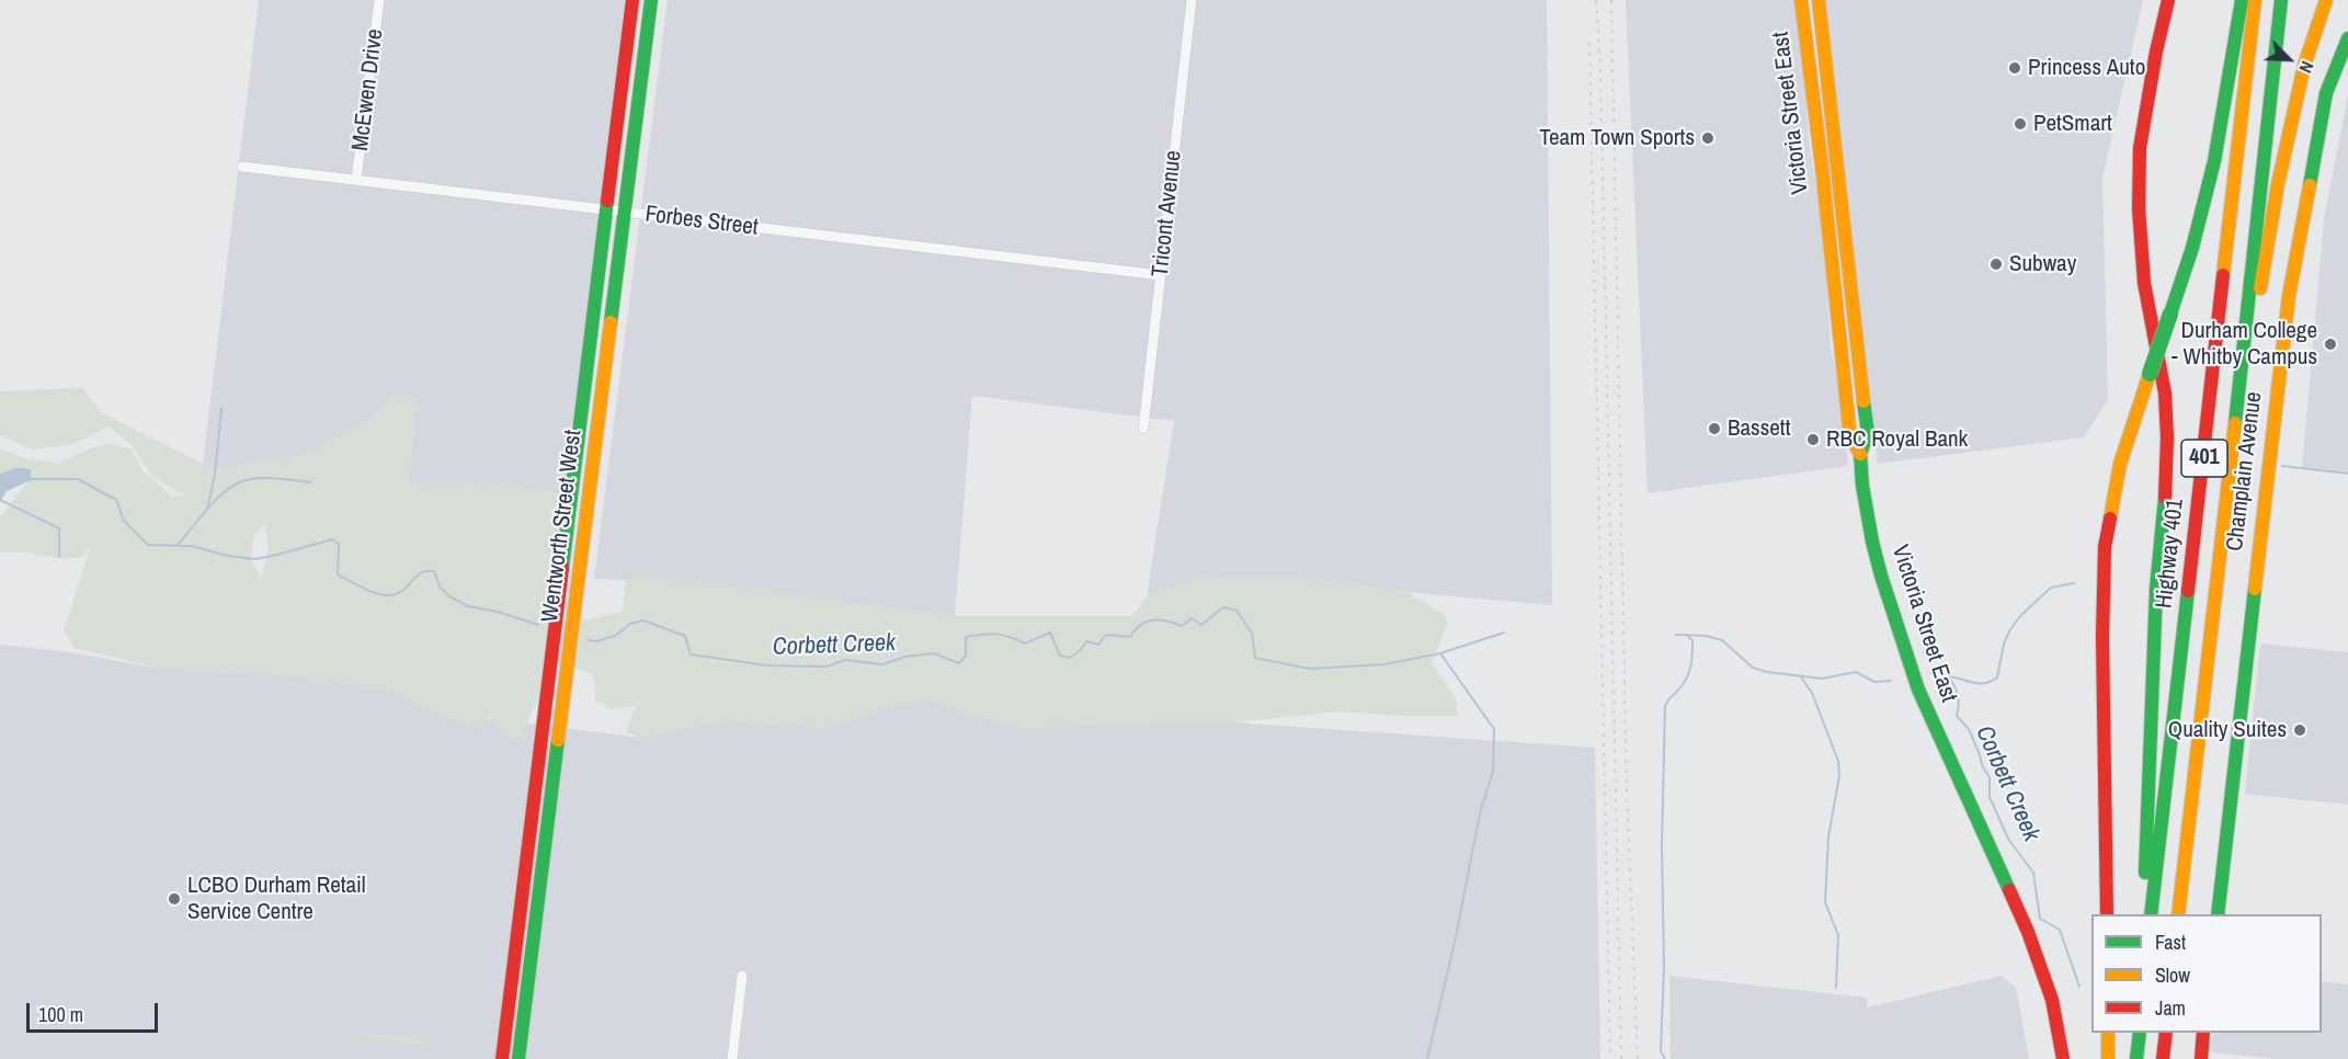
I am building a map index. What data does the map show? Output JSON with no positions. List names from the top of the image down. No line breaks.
{"streets":{"main road":["Victoria Street East","401","Champlain Avenue","Wentworth Street West","Highway 401"],"street":["McEwen Drive","Tricont Avenue","Forbes Street"]},"crossings":[["McEwen Drive","Forbes Street"],["Tricont Avenue","Forbes Street"],["Forbes Street","Wentworth Street West"]],"water":["Corbett Creek"],"places":["Princess Auto","PetSmart","Team Town Sports","Subway","Durham College - Whitby Campus","Bassett","RBC Royal Bank","Quality Suites","LCBO Durham Retail Service Centre"],"legend":["Fast","Slow","Jam"],"scale_bar":"100 m","north":"bottom right"}
